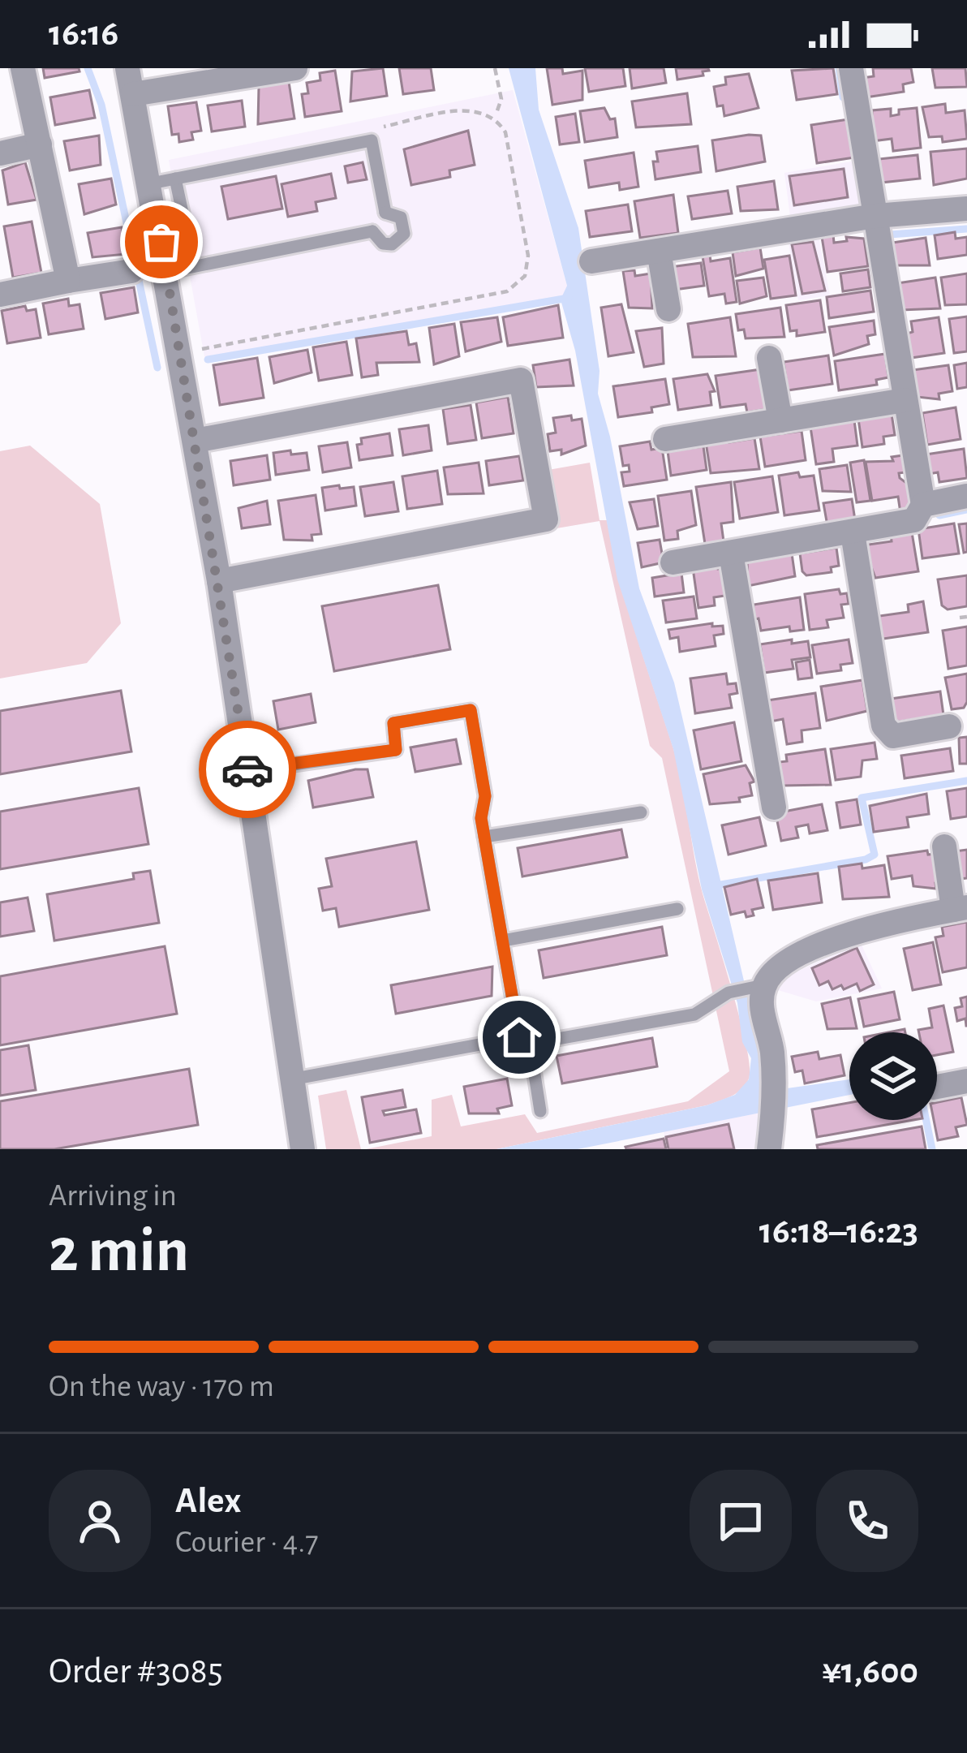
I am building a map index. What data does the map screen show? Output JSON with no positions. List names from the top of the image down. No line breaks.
{"page":{"status":"16:16","heading":["2 min","Arriving in","16:18–16:23"],"panel":["Alex","Courier · 4.7","Order #3085","¥1,600"],"bar":"On the way · 170 m"}}
